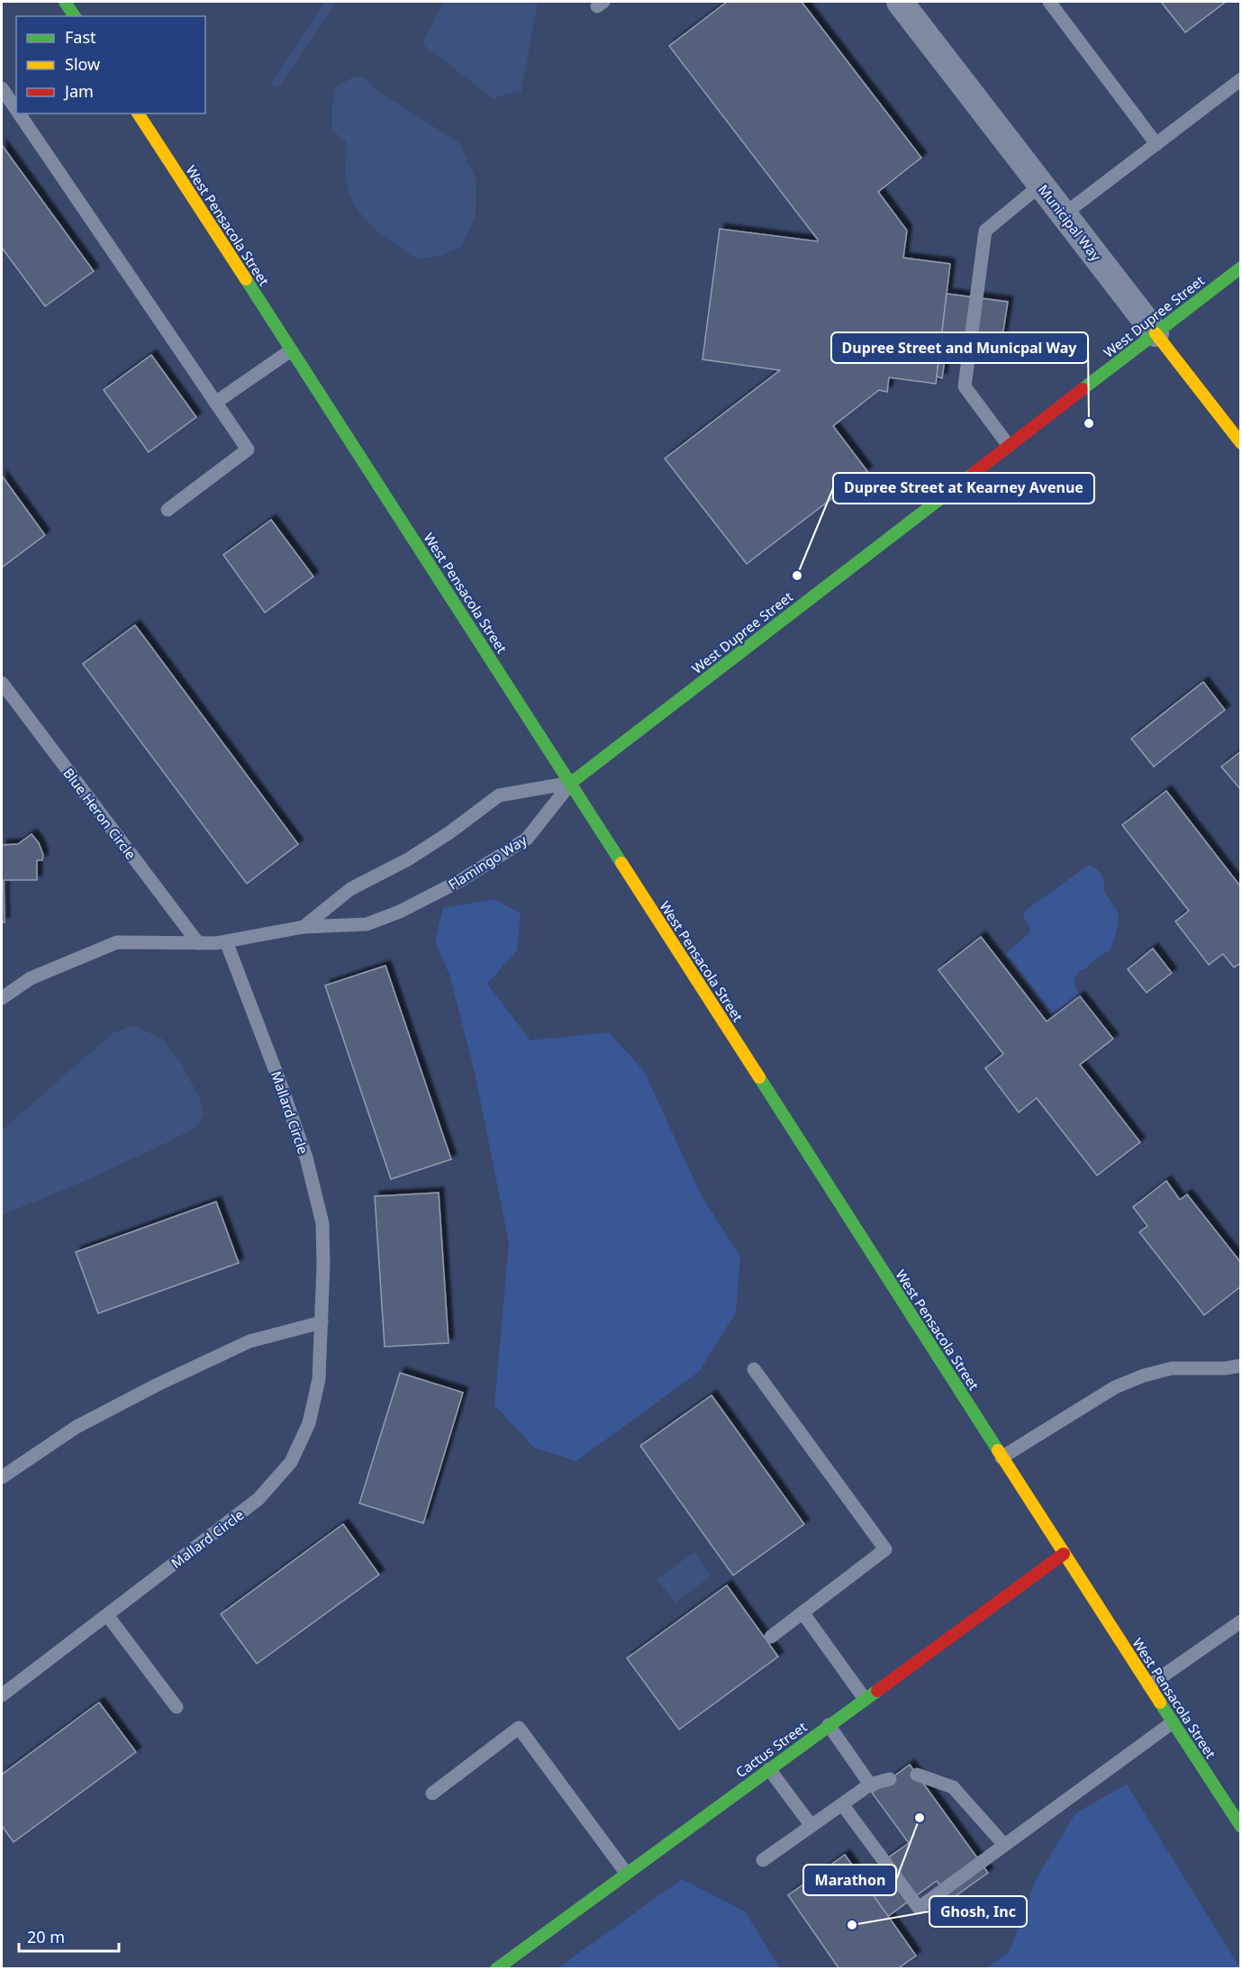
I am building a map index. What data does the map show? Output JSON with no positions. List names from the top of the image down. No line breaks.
{"streets":{"main road":["Municipal Way","West Pensacola Street","West Dupree Street","Cactus Street"],"lane":["Blue Heron Circle","Flamingo Way","Mallard Circle"]},"crossings":[["Municipal Way","West Dupree Street"],["West Pensacola Street","West Dupree Street"],["West Pensacola Street","Flamingo Way"],["West Pensacola Street","Cactus Street"],["West Dupree Street","Flamingo Way"],["Blue Heron Circle","Flamingo Way"],["Flamingo Way","Mallard Circle"]],"places":["Dupree Street and Municpal Way","Dupree Street at Kearney Avenue","Marathon","Ghosh, Inc"],"legend":["Fast","Slow","Jam"],"scale_bar":"20 m"}
